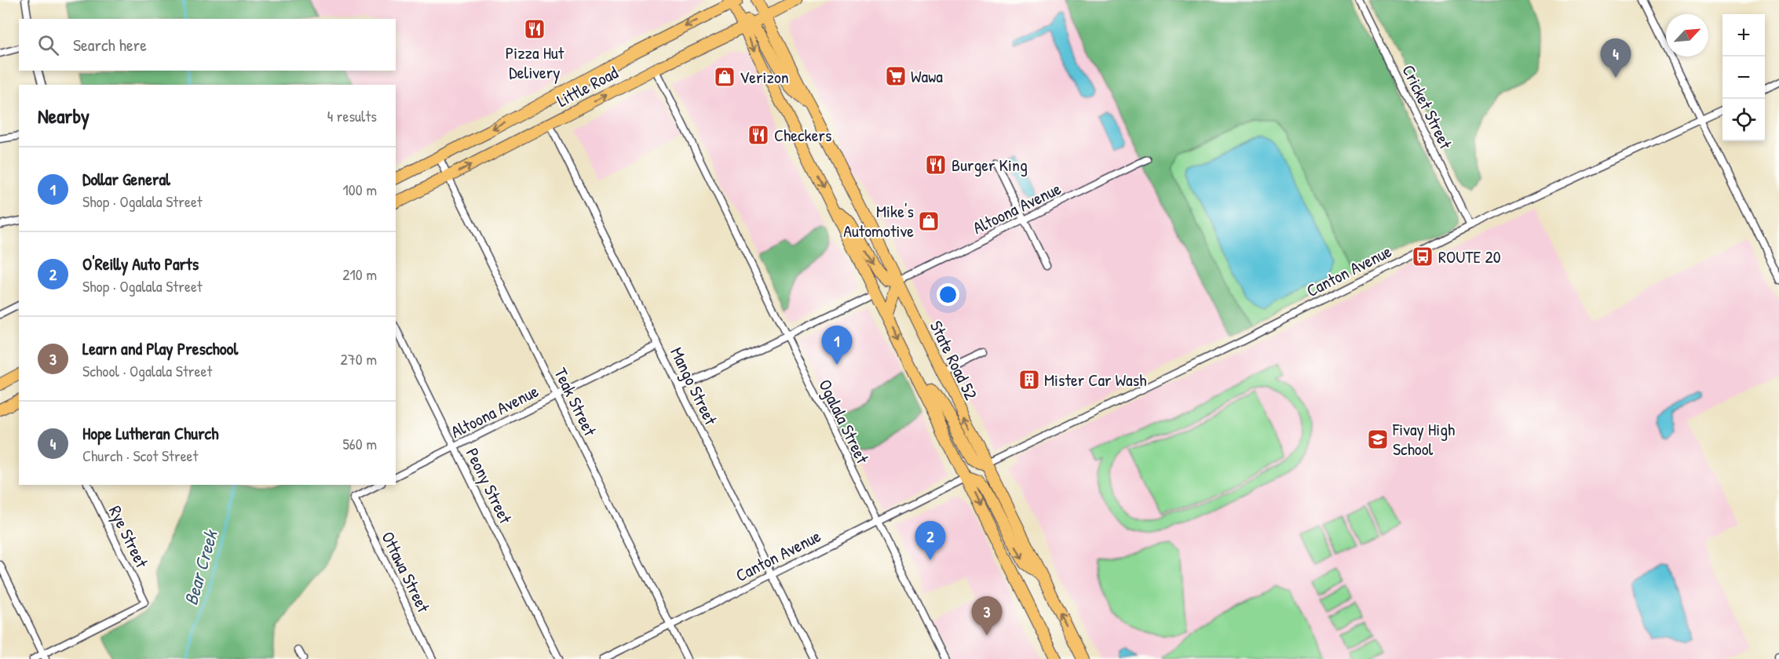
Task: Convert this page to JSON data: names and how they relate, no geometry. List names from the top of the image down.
{
  "streets": {
    "main road": ["Little Road", "State Road 52"],
    "street": [
      "Cricket Street",
      "Altoona Avenue",
      "Canton Avenue",
      "Mango Street",
      "Teak Street",
      "Ogalala Street",
      "Peony Street",
      "Rye Street",
      "Ottawa Street"
    ]
  },
  "crossings": [
    ["Little Road", "State Road 52"],
    ["Little Road", "Mango Street"],
    ["Little Road", "Teak Street"],
    ["Little Road", "Ogalala Street"],
    ["Cricket Street", "Canton Avenue"],
    ["Altoona Avenue", "State Road 52"],
    ["Altoona Avenue", "Mango Street"],
    ["Altoona Avenue", "Teak Street"],
    ["Altoona Avenue", "Peony Street"],
    ["Canton Avenue", "State Road 52"],
    ["Canton Avenue", "Mango Street"],
    ["Canton Avenue", "Teak Street"],
    ["Canton Avenue", "Ogalala Street"]
  ],
  "water": ["Bear Creek"],
  "places": {
    "restaurant": ["Pizza Hut Delivery", "Checkers", "Burger King"],
    "supermarket": ["Wawa"],
    "shop": ["Verizon", "Mike's Automotive"],
    "bus stop": ["ROUTE 20"],
    "building": ["Mister Car Wash"],
    "school or university": ["Fivay High School"]
  },
  "north": "top right",
  "page": {
    "map_buttons": ["+", "−"],
    "search": "Search here",
    "pins": [
      "4",
      "1",
      "2",
      "3"
    ],
    "heading": ["Nearby", "4 results"],
    "list": [
      {
        "mark": "1",
        "name": "Dollar General",
        "note": "Shop · Ogalala Street",
        "value": "100 m"
      },
      {
        "mark": "2",
        "name": "O'Reilly Auto Parts",
        "note": "Shop · Ogalala Street",
        "value": "210 m"
      },
      {
        "mark": "3",
        "name": "Learn and Play Preschool",
        "note": "School · Ogalala Street",
        "value": "270 m"
      },
      {
        "mark": "4",
        "name": "Hope Lutheran Church",
        "note": "Church · Scot Street",
        "value": "560 m"
      }
    ]
  }
}
